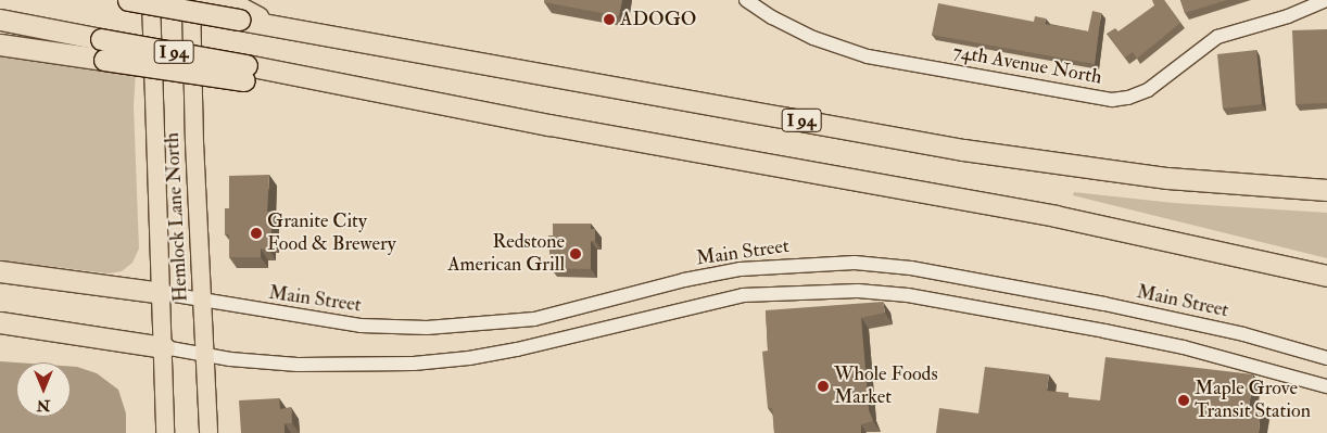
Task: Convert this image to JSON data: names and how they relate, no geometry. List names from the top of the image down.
{
  "streets": {
    "highway": ["I 94"],
    "main road": ["Hemlock Lane North"],
    "street": ["74th Avenue North", "Main Street"]
  },
  "crossings": [
    ["Hemlock Lane North", "Main Street"]
  ],
  "places": [
    "ADOGO",
    "Granite City Food & Brewery",
    "Redstone American Grill",
    "Whole Foods Market",
    "Maple Grove Transit Station"
  ],
  "north": "bottom"
}
